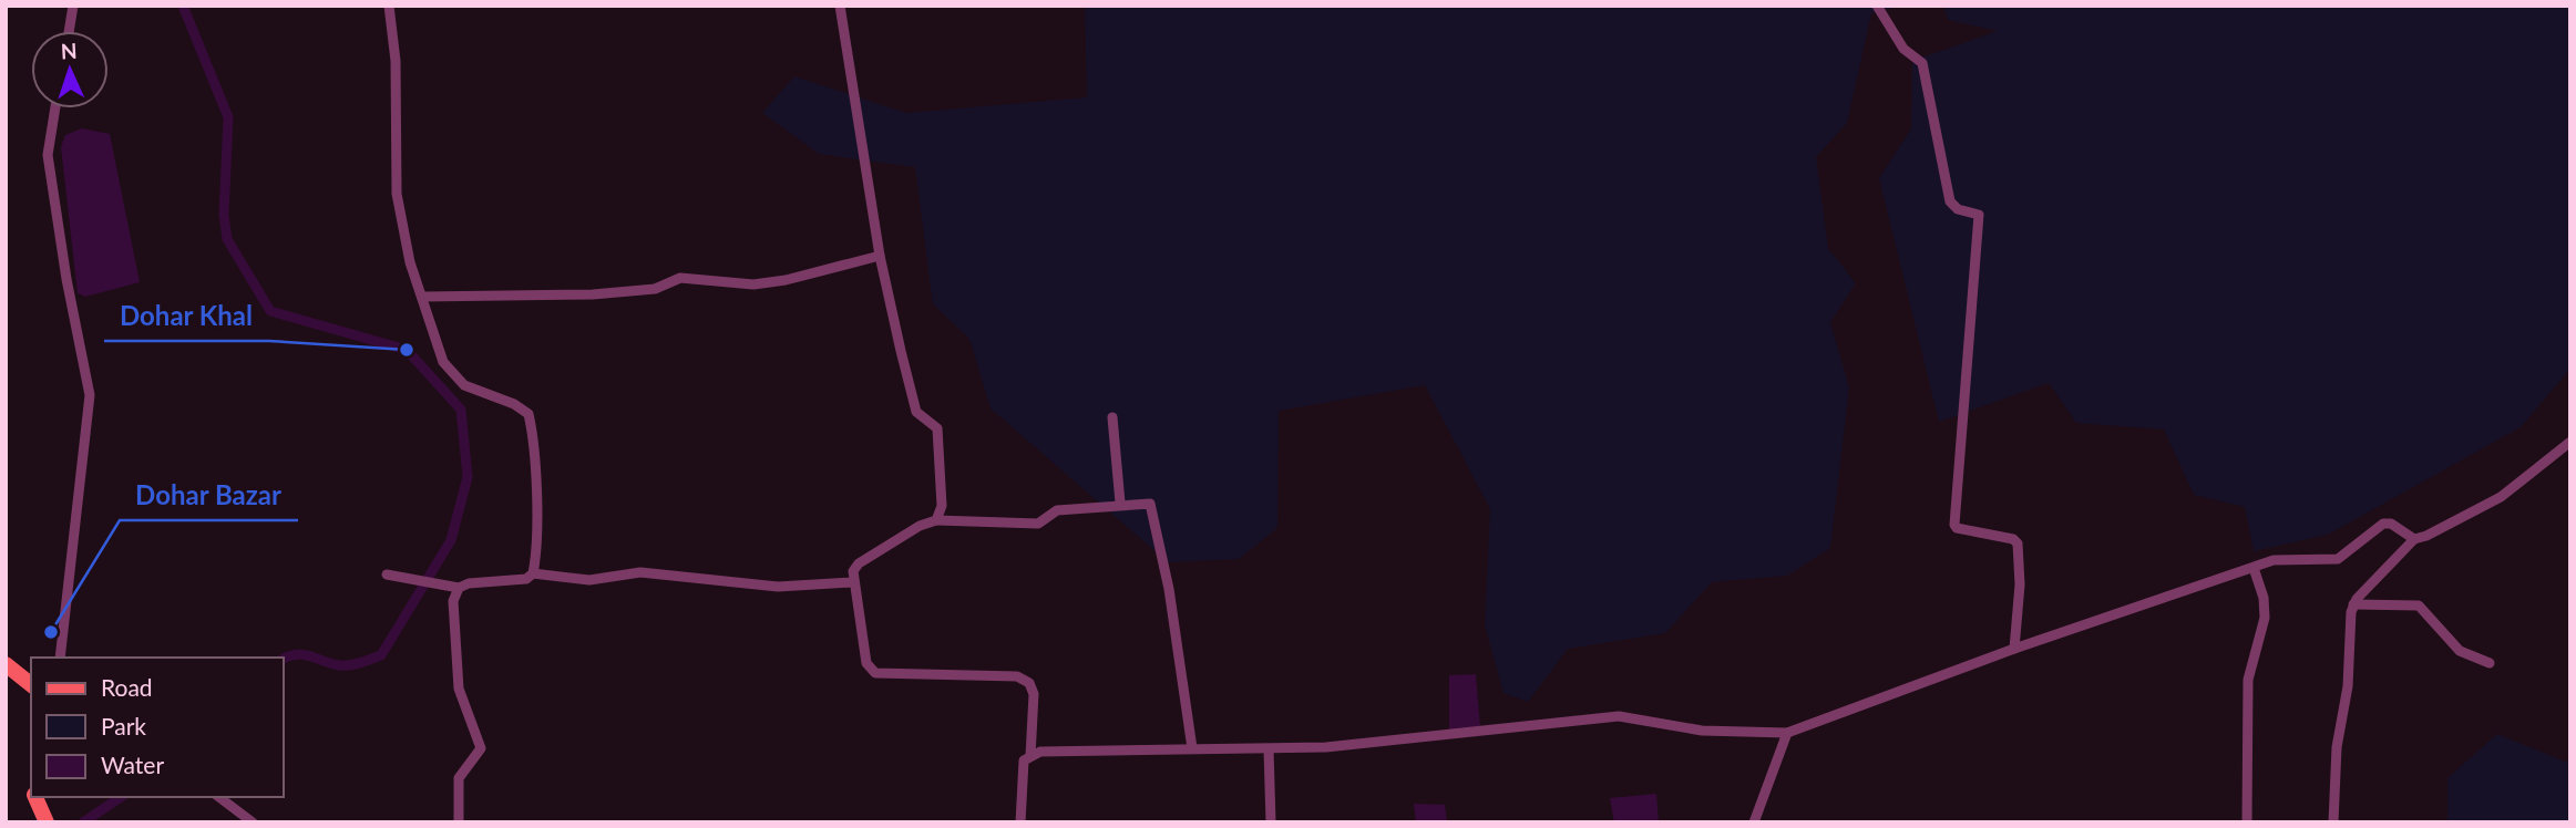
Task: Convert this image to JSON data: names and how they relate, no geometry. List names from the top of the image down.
{
  "places": ["Dohar Khal", "Dohar Bazar"],
  "legend": ["Road", "Park", "Water"],
  "north": "top"
}
